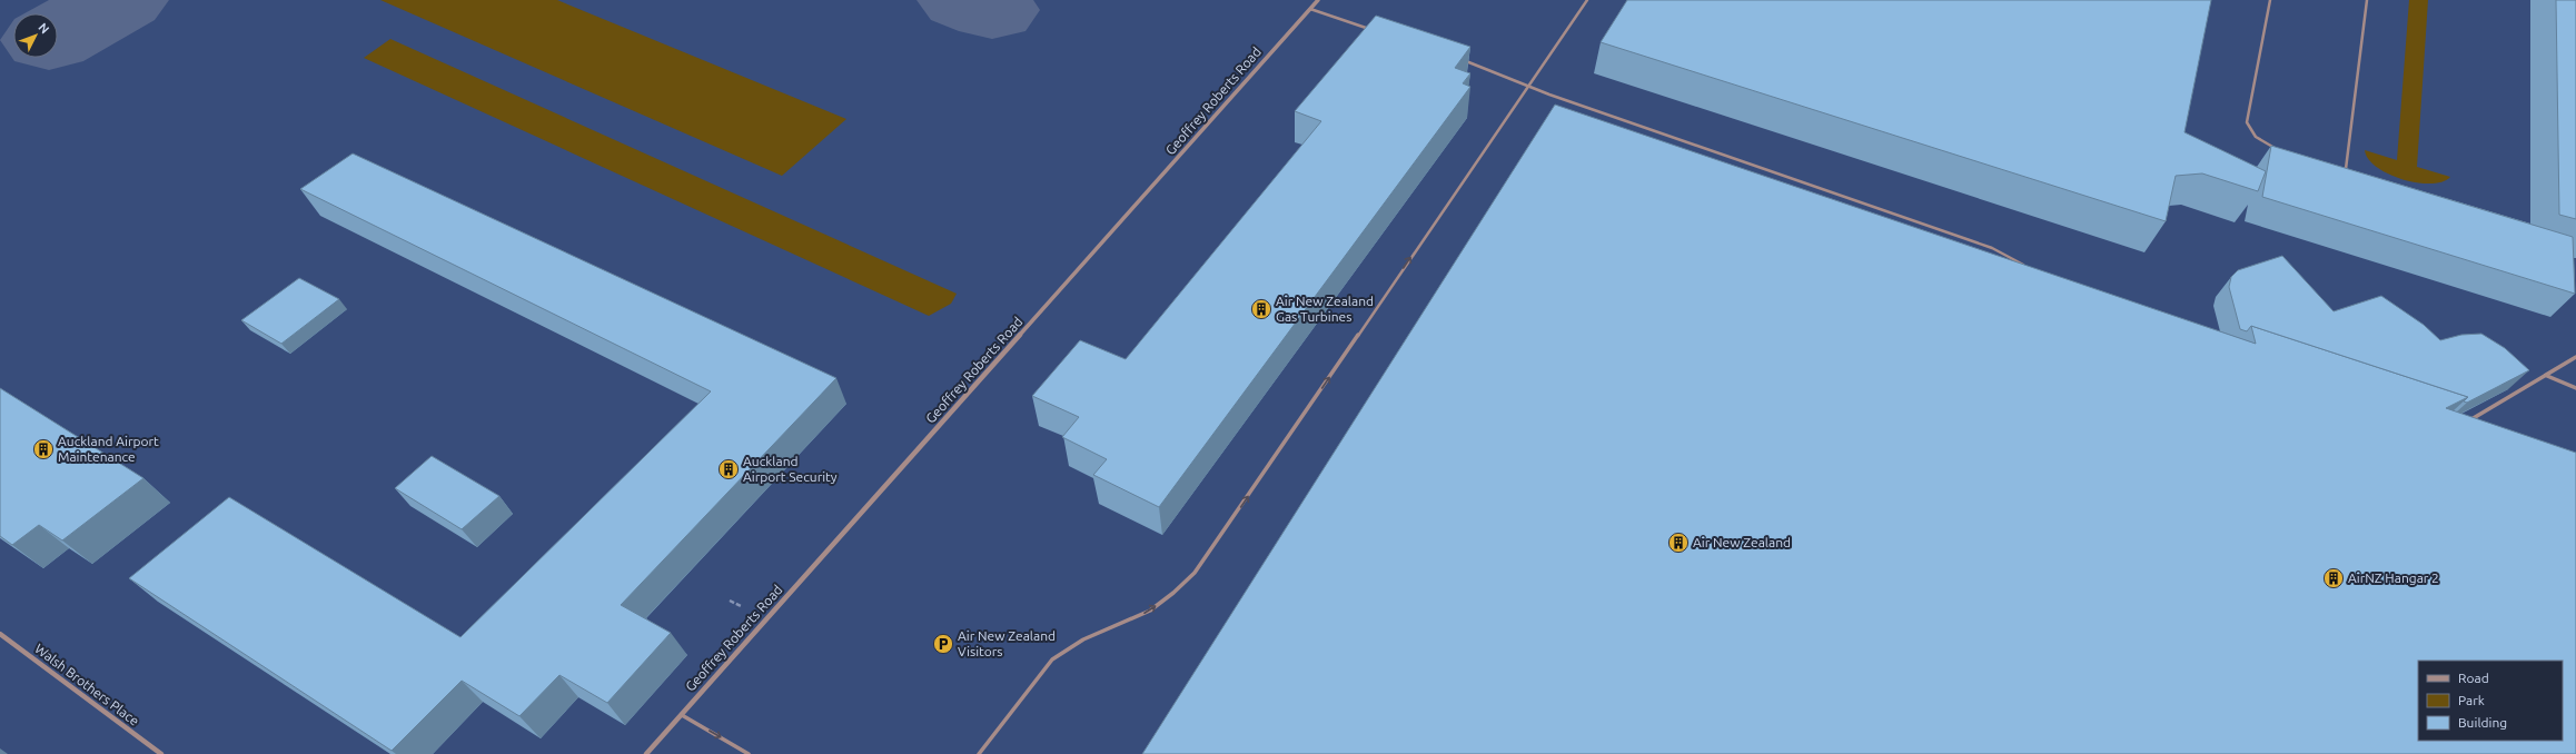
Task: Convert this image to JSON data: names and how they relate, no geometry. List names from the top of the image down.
{
  "streets": {
    "street": ["Geoffrey Roberts Road", "Walsh Brothers Place"]
  },
  "places": {
    "building": [
      "Air New Zealand Gas Turbines",
      "Auckland Airport Maintenance",
      "Auckland Airport Security",
      "Air New Zealand",
      "AirNZ Hangar 2"
    ],
    "parking": ["Air New Zealand Visitors"]
  },
  "legend": ["Road", "Park", "Building"],
  "north": "top right"
}
